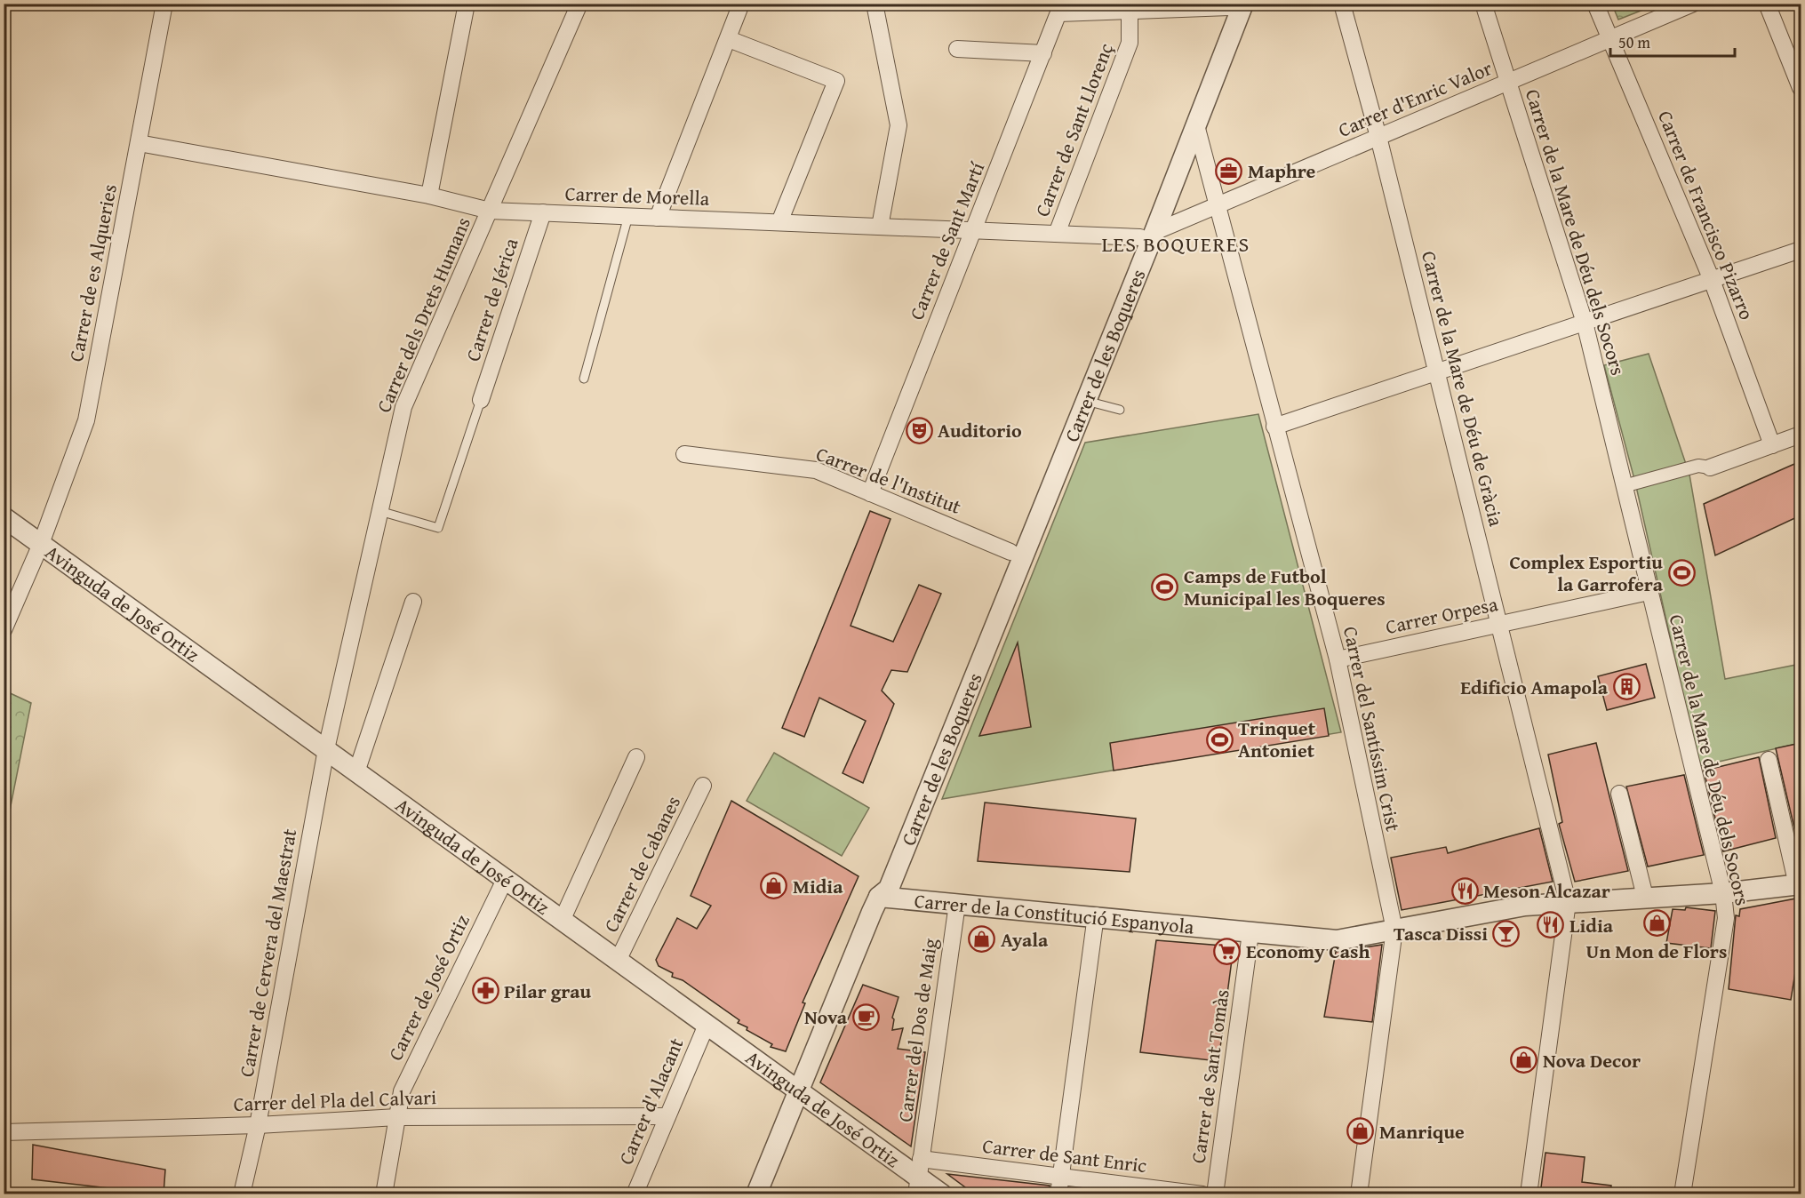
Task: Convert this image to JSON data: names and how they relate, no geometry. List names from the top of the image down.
{
  "streets": {
    "street": [
      "Carrer d'Enric Valor",
      "Carrer de Sant Llorenç",
      "Carrer de Morella",
      "Carrer de Francisco Pizarro",
      "Carrer de la Mare de Déu dels Socors",
      "Carrer de Sant Martí",
      "Carrer de es Alqueries",
      "Carrer de Jérica",
      "Carrer dels Drets Humans",
      "Carrer de les Boqueres",
      "Carrer de la Mare de Déu de Gràcia",
      "Carrer de l'Institut",
      "Avinguda de José Ortiz",
      "Carrer Orpesa",
      "Carrer del Santíssim Crist",
      "Carrer de Cabanes",
      "Carrer de la Constitució Espanyola",
      "Carrer de Cervera del Maestrat",
      "Carrer de José Ortiz",
      "Carrer del Dos de Maig",
      "Carrer de Sant Tomàs",
      "Carrer del Pla del Calvari",
      "Carrer d'Alacant",
      "Carrer de Sant Enric"
    ]
  },
  "crossings": [
    ["Carrer d'Enric Valor", "Carrer de Morella"],
    ["Carrer d'Enric Valor", "Carrer de Francisco Pizarro"],
    ["Carrer d'Enric Valor", "Carrer de la Mare de Déu dels Socors"],
    ["Carrer d'Enric Valor", "Carrer de les Boqueres"],
    ["Carrer d'Enric Valor", "Carrer de la Mare de Déu de Gràcia"],
    ["Carrer d'Enric Valor", "Carrer del Santíssim Crist"],
    ["Carrer de Sant Llorenç", "Carrer de Morella"],
    ["Carrer de Morella", "Carrer de Sant Martí"],
    ["Carrer de Morella", "Carrer de es Alqueries"],
    ["Carrer de Morella", "Carrer de Jérica"],
    ["Carrer de Morella", "Carrer dels Drets Humans"],
    ["Carrer de Morella", "Carrer de les Boqueres"],
    ["Carrer de la Mare de Déu dels Socors", "Carrer Orpesa"],
    ["Carrer de la Mare de Déu dels Socors", "Carrer de la Constitució Espanyola"],
    ["Carrer de Sant Martí", "Carrer de l'Institut"],
    ["Carrer de es Alqueries", "Avinguda de José Ortiz"],
    ["Carrer dels Drets Humans", "Avinguda de José Ortiz"],
    ["Carrer dels Drets Humans", "Carrer de Cervera del Maestrat"],
    ["Carrer de les Boqueres", "Carrer de l'Institut"],
    ["Carrer de les Boqueres", "Avinguda de José Ortiz"],
    ["Carrer de les Boqueres", "Carrer del Santíssim Crist"],
    ["Carrer de les Boqueres", "Carrer de la Constitució Espanyola"],
    ["Carrer de la Mare de Déu de Gràcia", "Carrer Orpesa"],
    ["Carrer de la Mare de Déu de Gràcia", "Carrer de la Constitució Espanyola"],
    ["Avinguda de José Ortiz", "Carrer de Cabanes"],
    ["Avinguda de José Ortiz", "Carrer de Cervera del Maestrat"],
    ["Avinguda de José Ortiz", "Carrer de José Ortiz"],
    ["Avinguda de José Ortiz", "Carrer del Dos de Maig"],
    ["Avinguda de José Ortiz", "Carrer d'Alacant"],
    ["Avinguda de José Ortiz", "Carrer de Sant Enric"],
    ["Carrer Orpesa", "Carrer del Santíssim Crist"],
    ["Carrer del Santíssim Crist", "Carrer de la Constitució Espanyola"],
    ["Carrer de la Constitució Espanyola", "Carrer del Dos de Maig"],
    ["Carrer de la Constitució Espanyola", "Carrer de Sant Tomàs"],
    ["Carrer de Cervera del Maestrat", "Carrer del Pla del Calvari"],
    ["Carrer de José Ortiz", "Carrer del Pla del Calvari"],
    ["Carrer del Dos de Maig", "Carrer de Sant Enric"],
    ["Carrer del Pla del Calvari", "Carrer d'Alacant"]
  ],
  "districts": ["LES BOQUERES"],
  "places": {
    "office": ["Maphre"],
    "theatre": ["Auditorio"],
    "sports": ["Complex Esportiu la Garrofera", "Camps de Futbol Municipal les Boqueres", "Trinquet Antoniet"],
    "building": ["Edificio Amapola"],
    "shop": [
      "Midia",
      "Un Mon de Flors",
      "Ayala",
      "Nova Decor",
      "Manrique"
    ],
    "restaurant": ["Meson Alcazar", "Lidia"],
    "bar": ["Tasca Dissi"],
    "supermarket": ["Economy Cash"],
    "pharmacy": ["Pilar grau"],
    "cafe": ["Nova"]
  },
  "scale_bar": "50 m"
}
